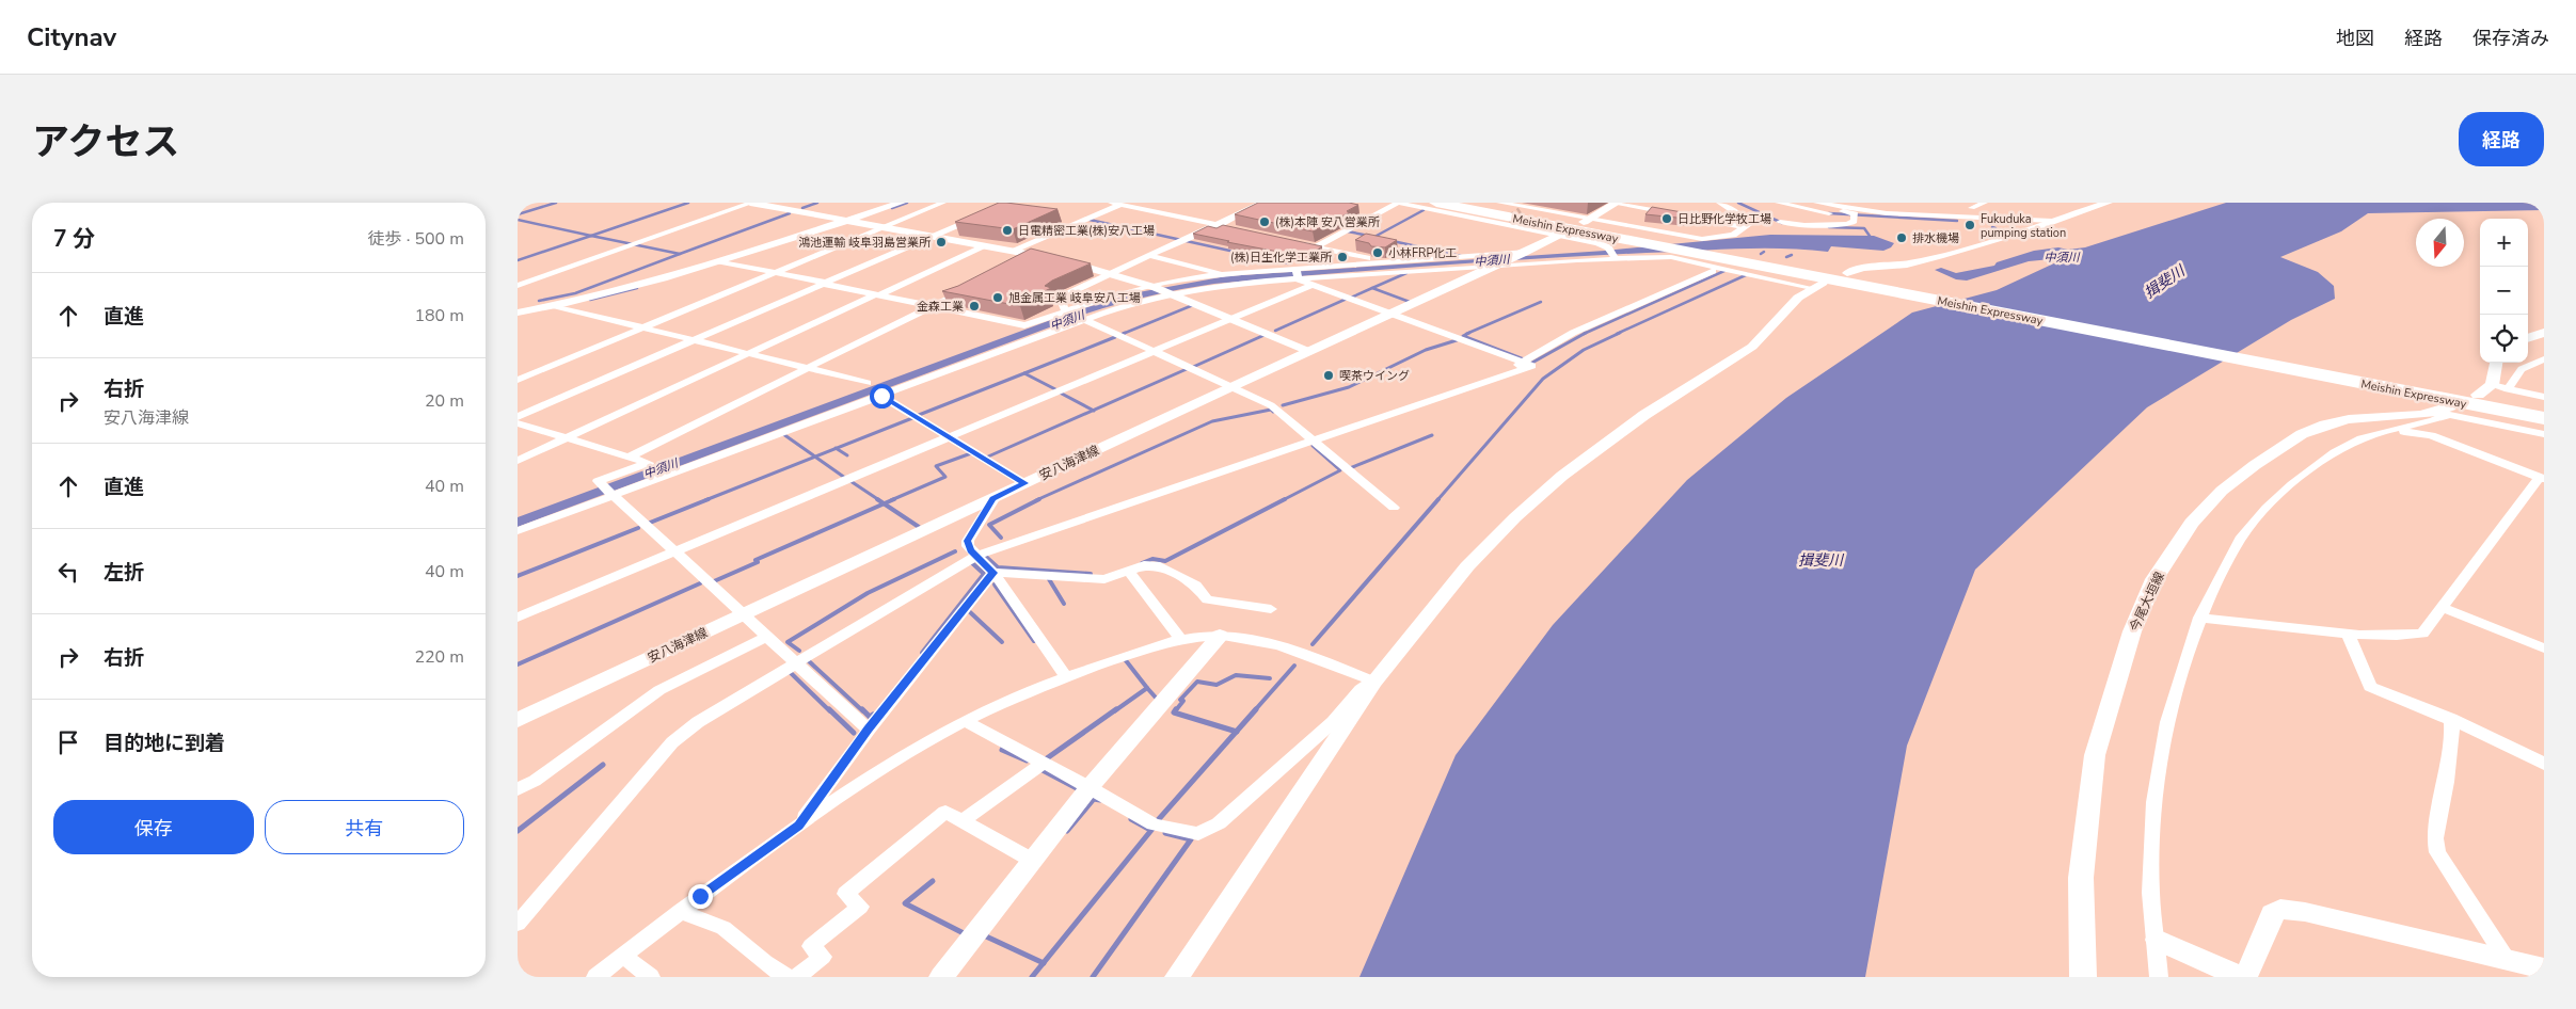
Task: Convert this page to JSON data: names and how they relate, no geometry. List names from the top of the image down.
{
  "streets": {
    "highway": ["Meishin Expressway"],
    "main road": ["安八海津線", "今尾大垣線"]
  },
  "water": ["中須川", "揖斐川"],
  "places": [
    "日比野化学牧工場",
    "(株)本陣 安八営業所",
    "Fukuduka pumping station",
    "日電精密工業(株)安八工場",
    "排水機場",
    "鴻池運輸 岐阜羽島営業所",
    "小林FRP化工",
    "(株)日生化学工業所",
    "旭金属工業 岐阜安八工場",
    "金森工業",
    "喫茶ウイング"
  ],
  "north": "bottom",
  "page": {
    "header": "Citynav",
    "nav": ["地図", "経路", "保存済み"],
    "title": "アクセス",
    "buttons": [
      "経路",
      ["保存", "共有"]
    ],
    "heading": ["7 分", "徒歩 · 500 m"],
    "map_buttons": ["+", "−"],
    "list": [
      ["直進", "180 m"],
      ["右折", "安八海津線", "20 m"],
      ["直進", "40 m"],
      ["左折", "40 m"],
      ["右折", "220 m"],
      "目的地に到着"
    ]
  }
}
